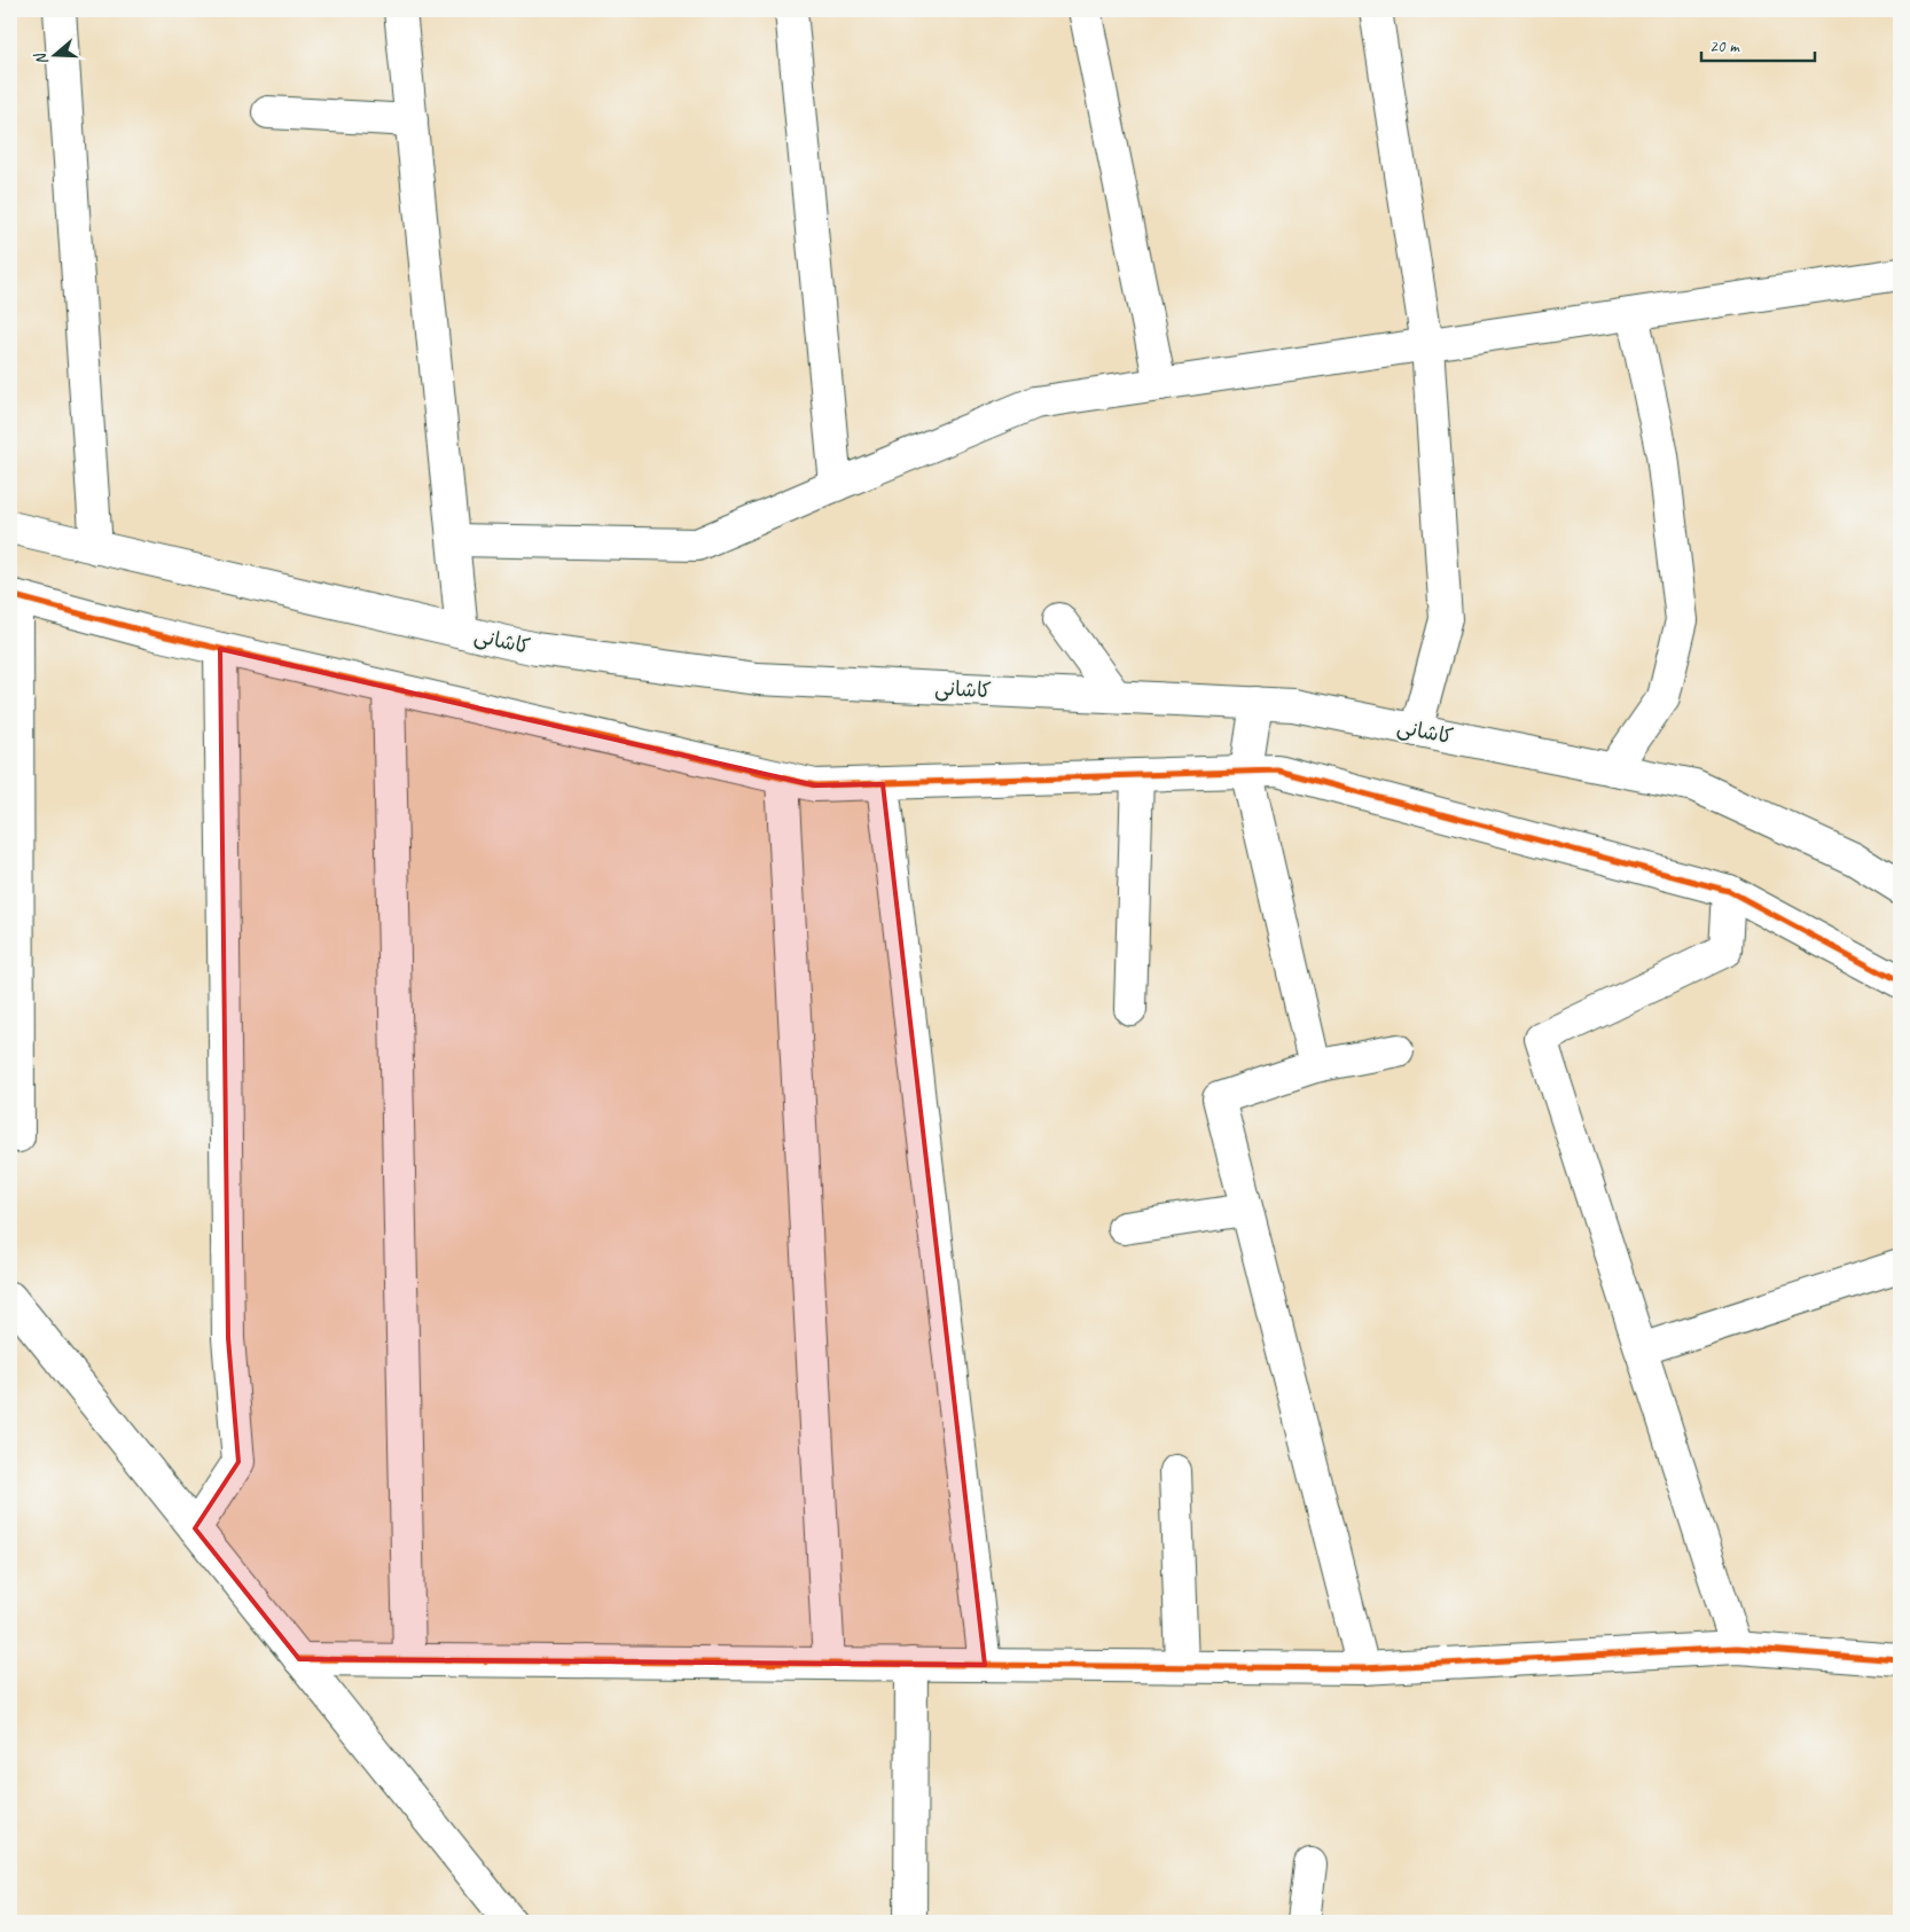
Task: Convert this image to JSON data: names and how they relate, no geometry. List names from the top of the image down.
{
  "streets": {
    "street": ["کاشانی"]
  },
  "scale_bar": "20 m",
  "north": "left"
}
